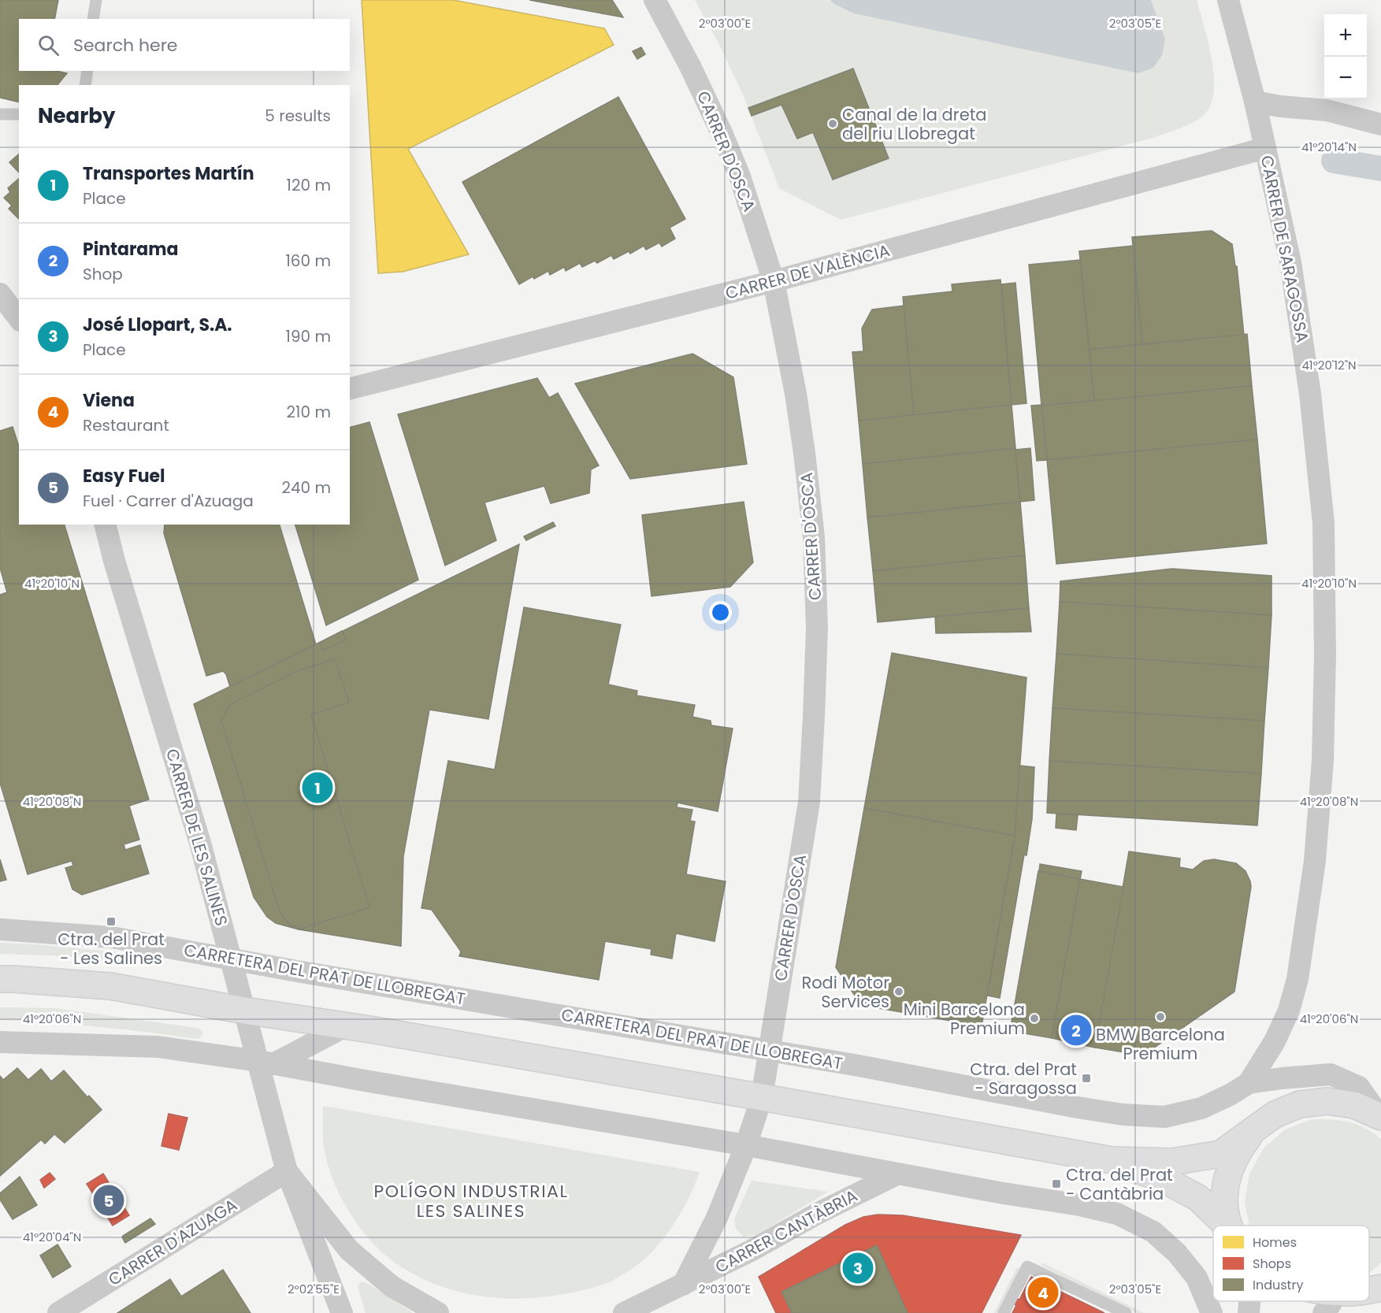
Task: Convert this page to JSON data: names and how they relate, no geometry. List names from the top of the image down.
{
  "streets": {
    "street": [
      "CARRER D'OSCA",
      "CARRER DE SARAGOSSA",
      "CARRER DE VALÈNCIA",
      "CARRER DE LES SALINES",
      "CARRETERA DEL PRAT DE LLOBREGAT",
      "CARRER CANTÀBRIA",
      "CARRER D'AZUAGA"
    ]
  },
  "crossings": [
    ["CARRER D'OSCA", "CARRER DE VALÈNCIA"],
    ["CARRER D'OSCA", "CARRETERA DEL PRAT DE LLOBREGAT"],
    ["CARRER D'OSCA", "CARRER CANTÀBRIA"],
    ["CARRER DE SARAGOSSA", "CARRER DE VALÈNCIA"],
    ["CARRER DE SARAGOSSA", "CARRETERA DEL PRAT DE LLOBREGAT"],
    ["CARRER DE LES SALINES", "CARRETERA DEL PRAT DE LLOBREGAT"],
    ["CARRER DE LES SALINES", "CARRER D'AZUAGA"]
  ],
  "districts": ["POLÍGON INDUSTRIAL LES SALINES"],
  "places": {
    "other": [
      "Canal de la dreta del riu Llobregat",
      "Rodi Motor Services",
      "BMW Barcelona Premium",
      "Mini Barcelona Premium"
    ],
    "transit": ["Ctra. del Prat - Les Salines", "Ctra. del Prat - Saragossa", "Ctra. del Prat - Cantàbria"]
  },
  "legend": ["Homes", "Shops", "Industry"],
  "page": {
    "map_buttons": ["+", "−"],
    "search": "Search here",
    "heading": ["Nearby", "5 results"],
    "list": [
      {
        "mark": "1",
        "name": "Transportes Martín",
        "note": "Place",
        "value": "120 m"
      },
      {
        "mark": "2",
        "name": "Pintarama",
        "note": "Shop",
        "value": "160 m"
      },
      {
        "mark": "3",
        "name": "José Llopart, S.A.",
        "note": "Place",
        "value": "190 m"
      },
      {
        "mark": "4",
        "name": "Viena",
        "note": "Restaurant",
        "value": "210 m"
      },
      {
        "mark": "5",
        "name": "Easy Fuel",
        "note": "Fuel · Carrer d'Azuaga",
        "value": "240 m"
      }
    ],
    "pins": [
      "1",
      "2",
      "5",
      "3",
      "4"
    ]
  },
  "coordinates": [
    "2°03'00\"E",
    "2°03'05\"E",
    "41°20'14\"N",
    "41°20'12\"N",
    "41°20'10\"N",
    "41°20'08\"N",
    "41°20'06\"N",
    "41°20'04\"N",
    "2°02'55\"E"
  ]
}
